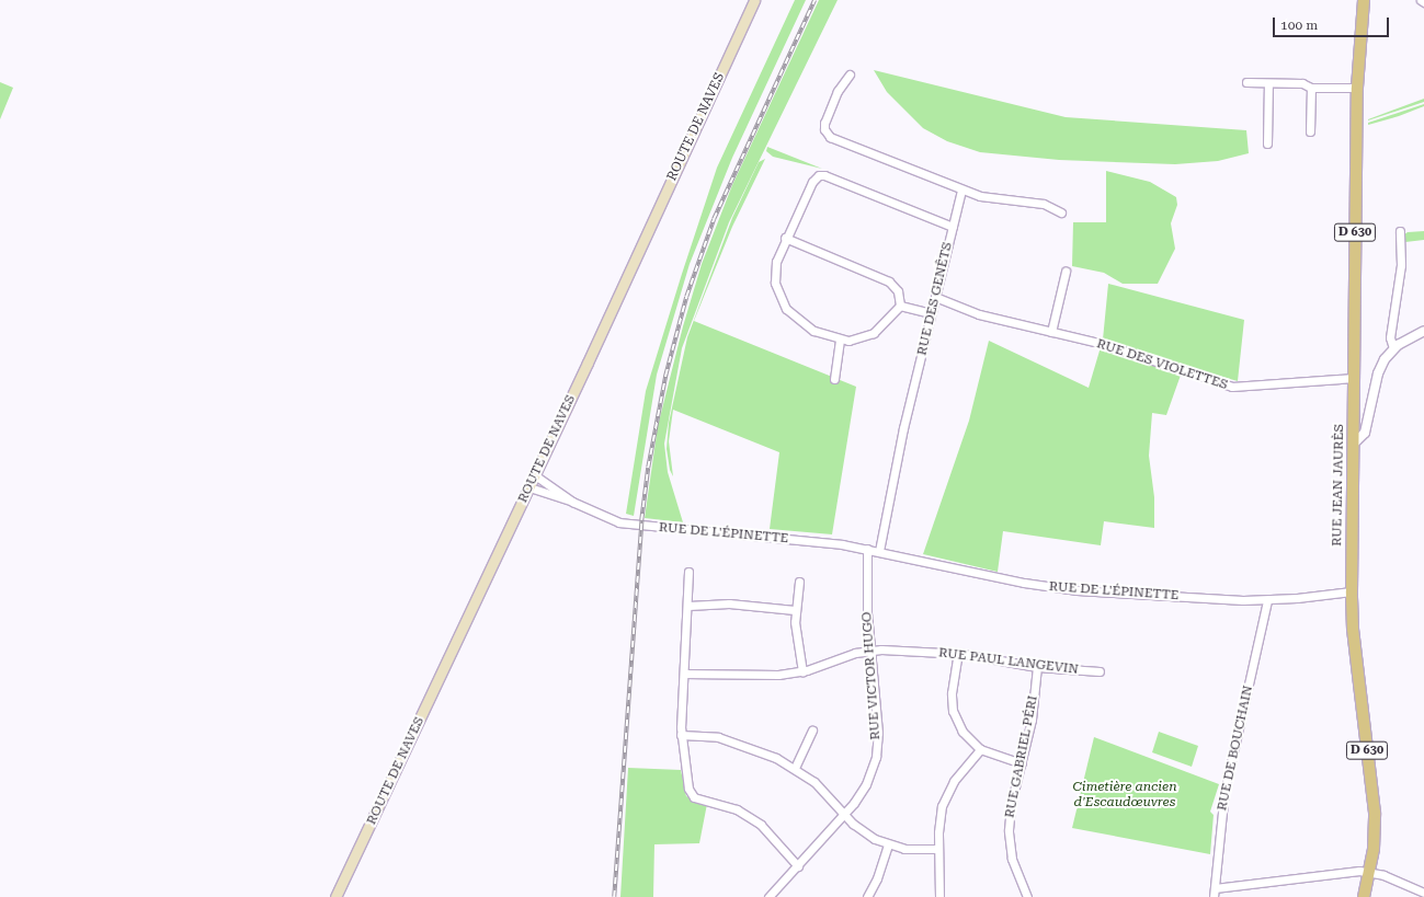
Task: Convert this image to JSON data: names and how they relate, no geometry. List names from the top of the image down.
{
  "streets": {
    "main road": ["ROUTE DE NAVES", "D 630", "RUE JEAN JAURÈS"],
    "street": [
      "RUE DES GENÊTS",
      "RUE DES VIOLETTES",
      "RUE DE L'ÉPINETTE",
      "RUE PAUL LANGEVIN",
      "RUE VICTOR HUGO",
      "RUE DE BOUCHAIN",
      "RUE GABRIEL PÉRI"
    ]
  },
  "crossings": [
    ["ROUTE DE NAVES", "RUE DE L'ÉPINETTE"],
    ["RUE DES GENÊTS", "RUE DES VIOLETTES"],
    ["RUE DES GENÊTS", "RUE DE L'ÉPINETTE"],
    ["RUE DES VIOLETTES", "RUE JEAN JAURÈS"],
    ["RUE JEAN JAURÈS", "RUE DE L'ÉPINETTE"],
    ["RUE DE L'ÉPINETTE", "RUE VICTOR HUGO"],
    ["RUE DE L'ÉPINETTE", "RUE DE BOUCHAIN"],
    ["RUE PAUL LANGEVIN", "RUE VICTOR HUGO"],
    ["RUE PAUL LANGEVIN", "RUE GABRIEL PÉRI"]
  ],
  "parks": ["Cimetière ancien d'Escaudœuvres"],
  "scale_bar": "100 m"
}
